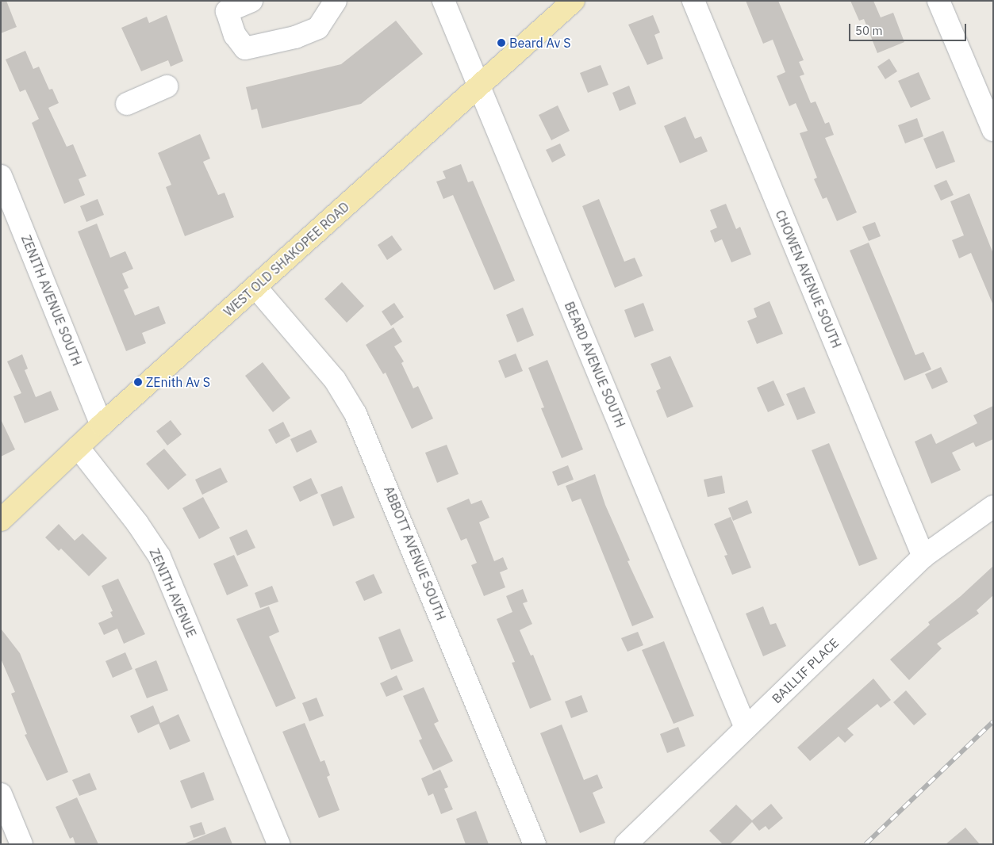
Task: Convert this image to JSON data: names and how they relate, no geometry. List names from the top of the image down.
{
  "streets": {
    "main road": ["WEST OLD SHAKOPEE ROAD"],
    "street": [
      "CHOWEN AVENUE SOUTH",
      "ZENITH AVENUE SOUTH",
      "BEARD AVENUE SOUTH",
      "ABBOTT AVENUE SOUTH",
      "ZENITH AVENUE",
      "BAILLIF PLACE"
    ]
  },
  "crossings": [
    ["WEST OLD SHAKOPEE ROAD", "ZENITH AVENUE SOUTH"],
    ["WEST OLD SHAKOPEE ROAD", "BEARD AVENUE SOUTH"],
    ["WEST OLD SHAKOPEE ROAD", "ABBOTT AVENUE SOUTH"],
    ["WEST OLD SHAKOPEE ROAD", "ZENITH AVENUE"],
    ["CHOWEN AVENUE SOUTH", "BAILLIF PLACE"],
    ["BEARD AVENUE SOUTH", "BAILLIF PLACE"]
  ],
  "places": ["Beard Av S", "ZEnith Av S"],
  "scale_bar": "50 m"
}
